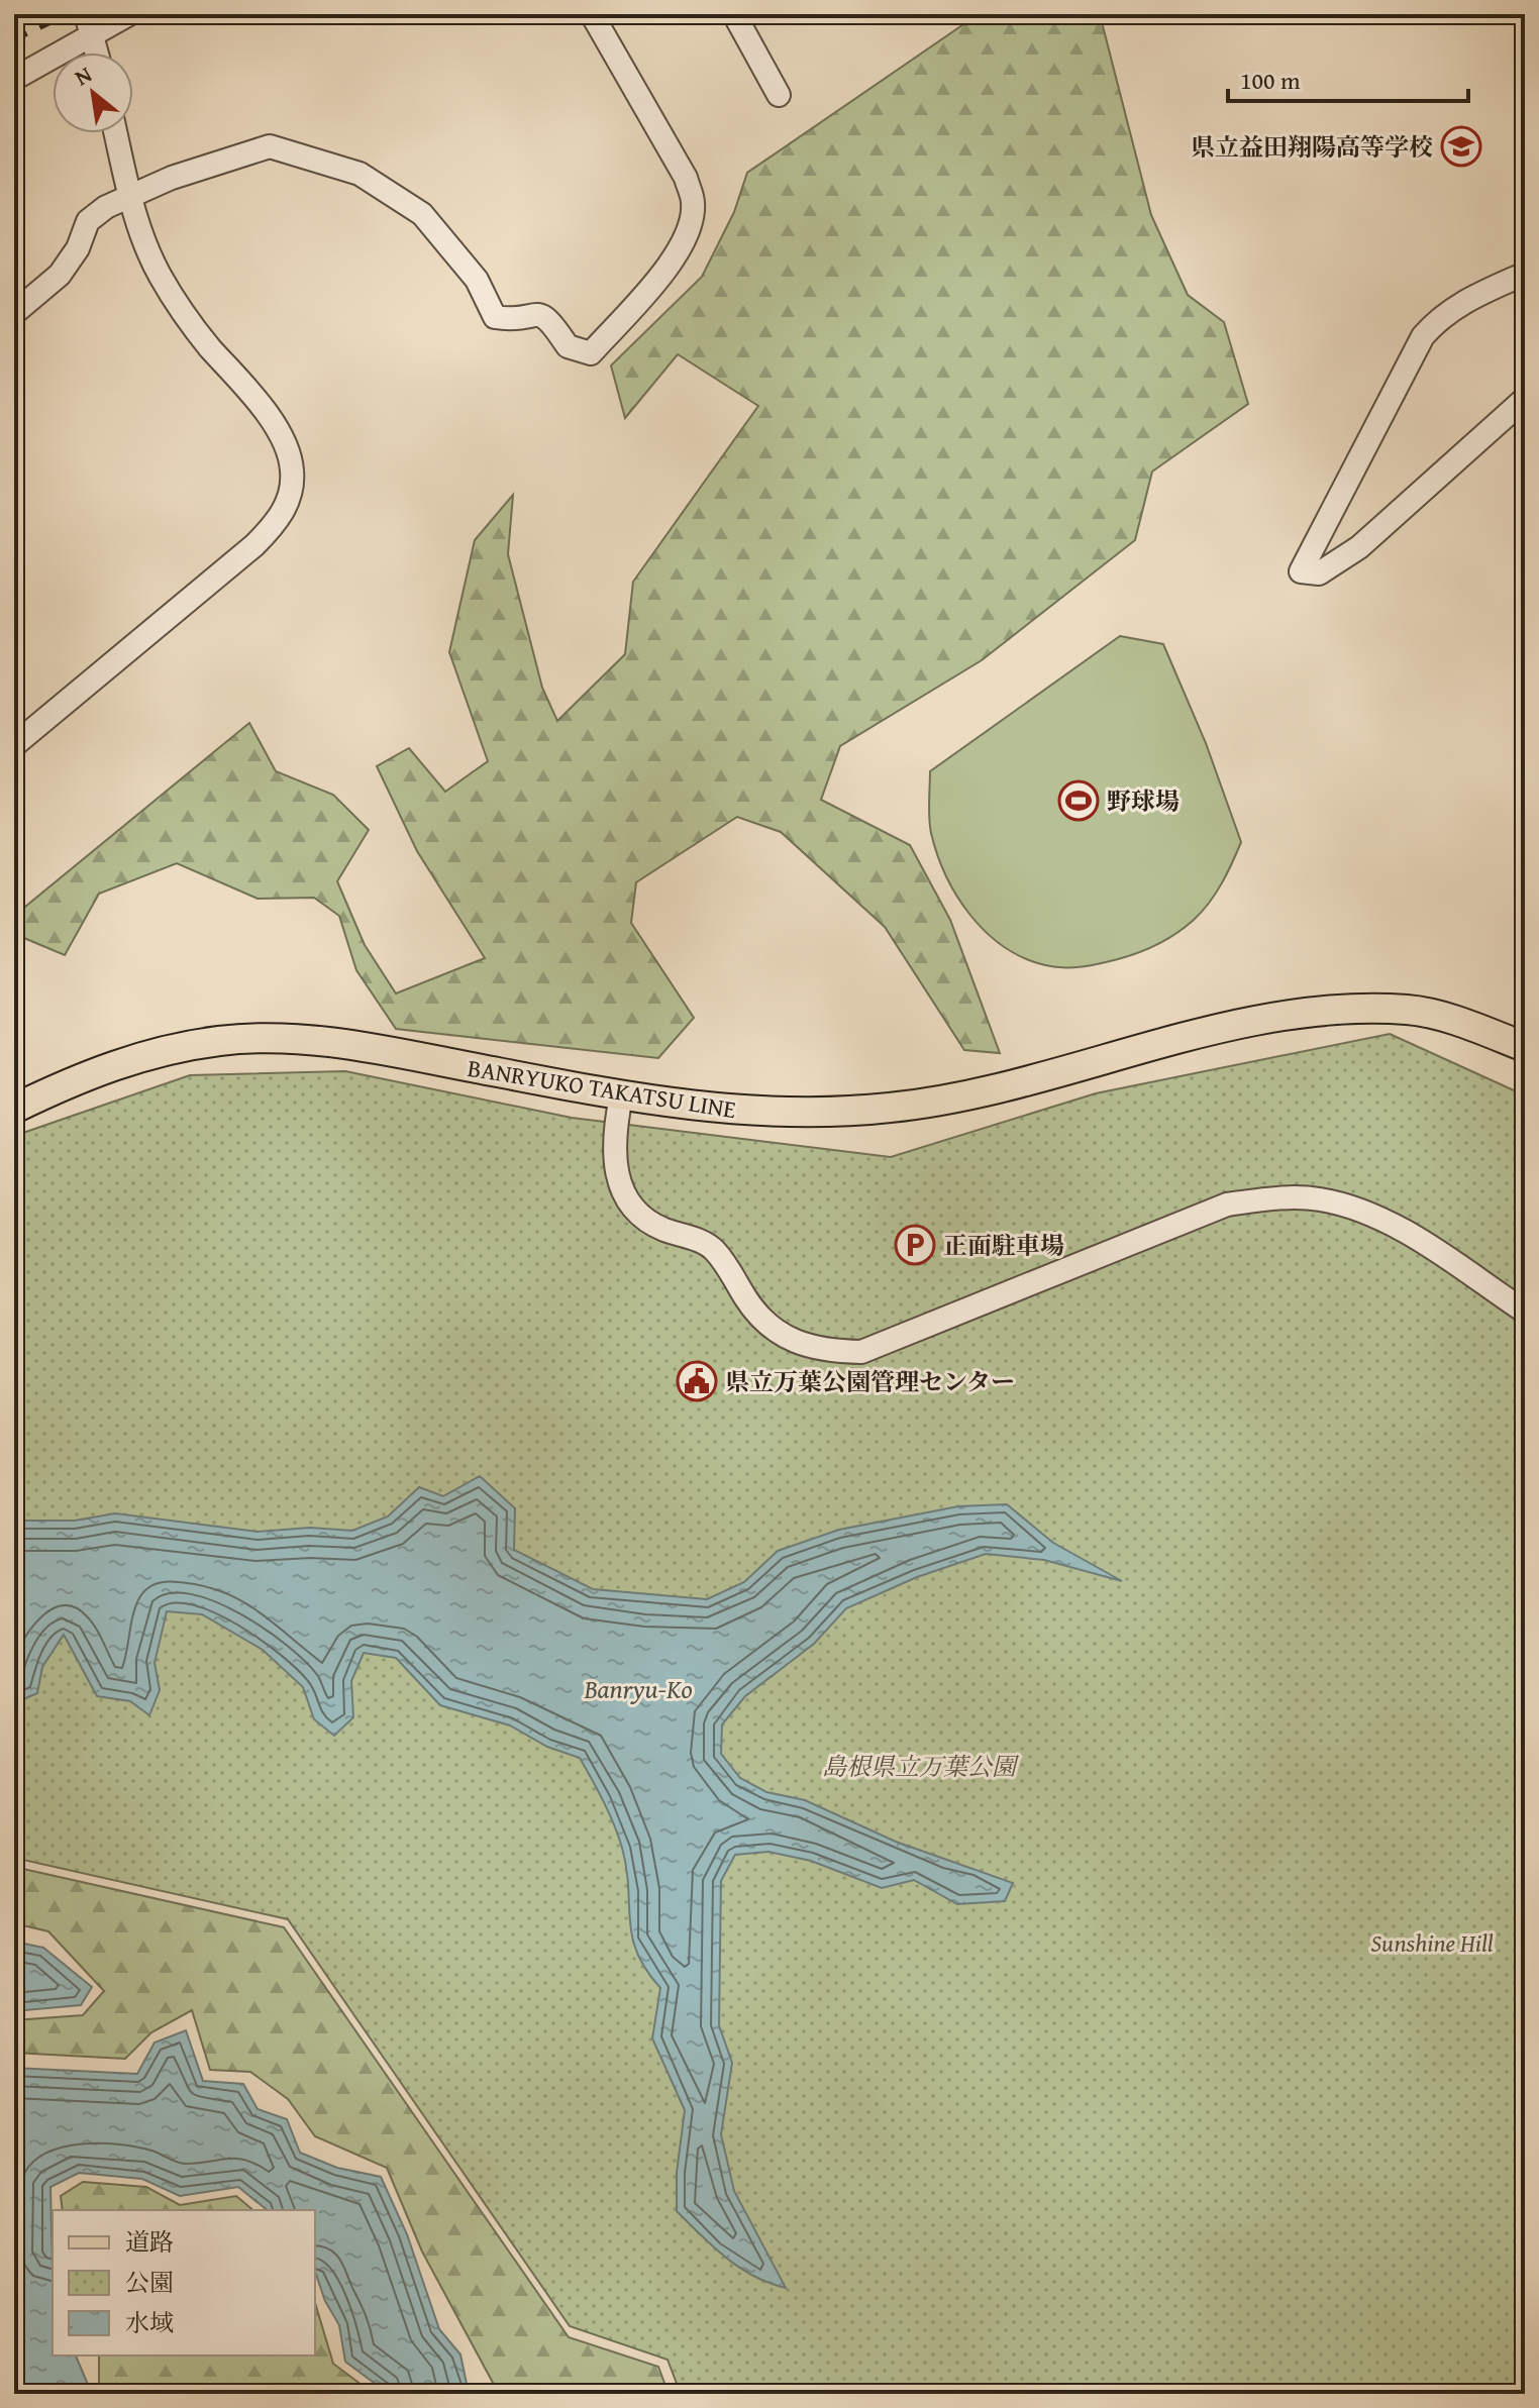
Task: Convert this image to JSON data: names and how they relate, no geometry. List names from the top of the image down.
{
  "streets": {
    "main road": ["BANRYUKO TAKATSU LINE"]
  },
  "water": ["Banryu-Ko"],
  "parks": ["島根県立万葉公園", "Sunshine Hill"],
  "places": {
    "school or university": ["県立益田翔陽高等学校"],
    "sports": ["野球場"],
    "parking": ["正面駐車場"],
    "public building": ["県立万葉公園管理センター"]
  },
  "legend": ["道路", "公園", "水域"],
  "scale_bar": "100 m",
  "north": "top left"
}
